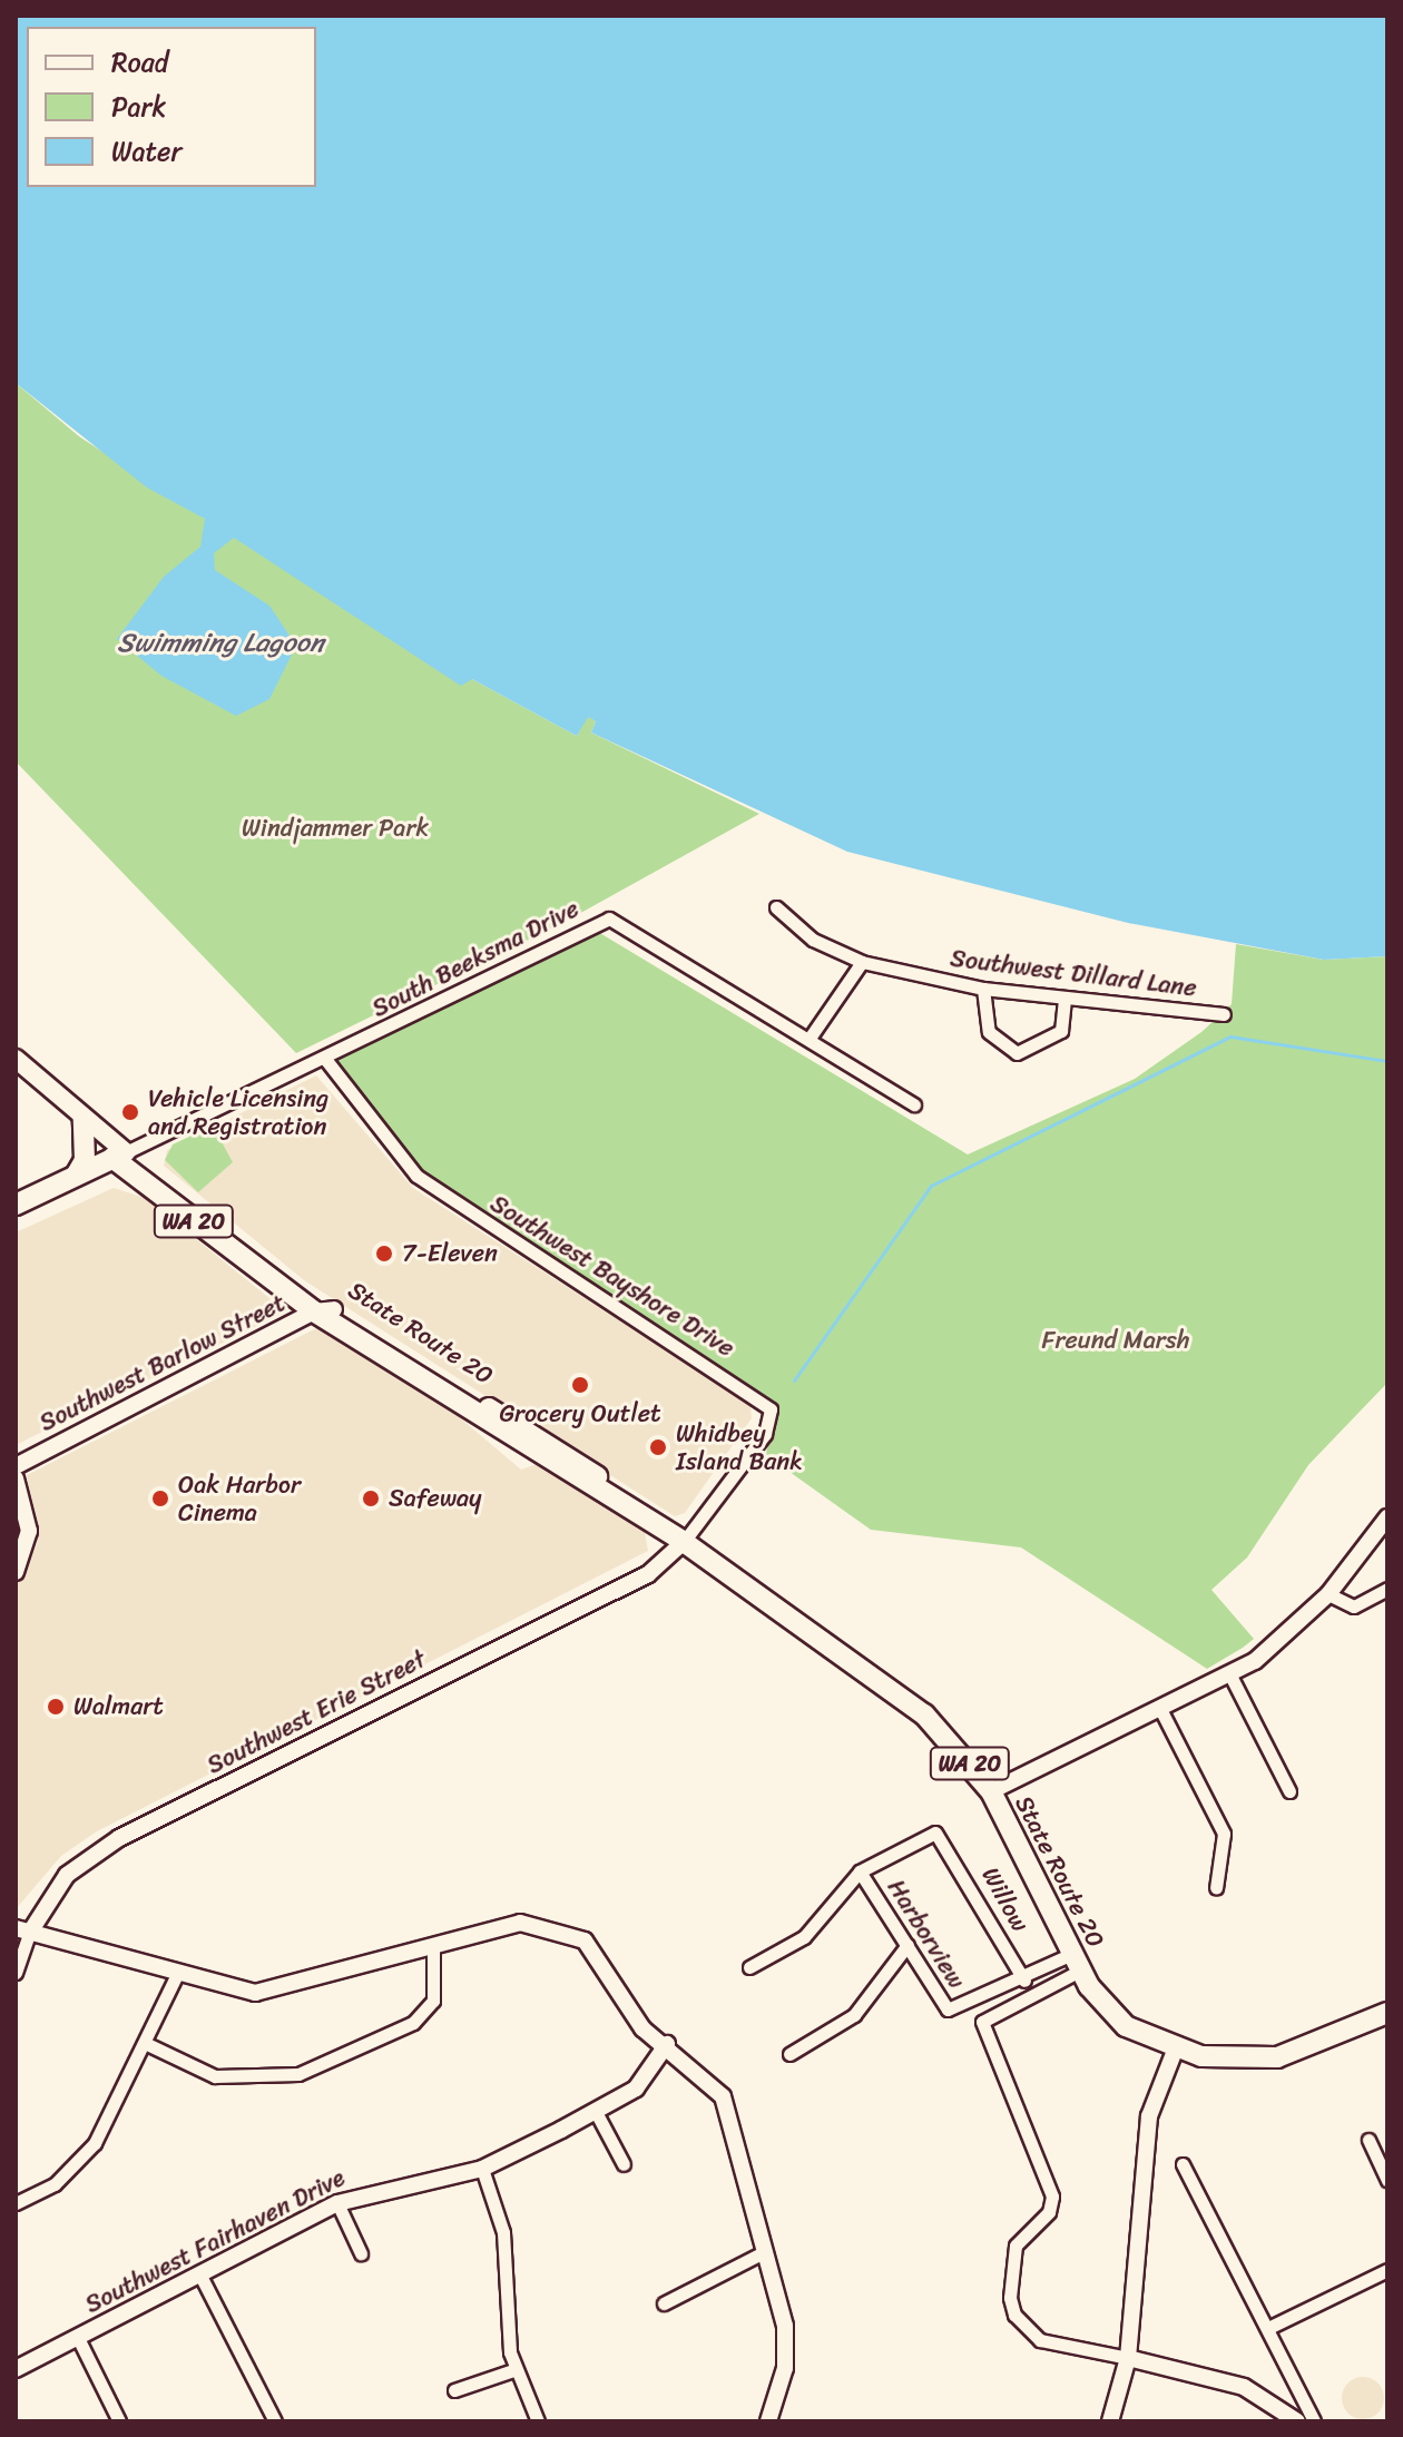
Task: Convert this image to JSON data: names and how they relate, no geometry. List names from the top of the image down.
{
  "streets": {
    "main road": ["WA 20", "State Route 20"],
    "street": [
      "South Beeksma Drive",
      "Southwest Dillard Lane",
      "Southwest Bayshore Drive",
      "Southwest Barlow Street",
      "Southwest Erie Street",
      "Willow",
      "Harborview",
      "Southwest Fairhaven Drive"
    ]
  },
  "crossings": [
    ["South Beeksma Drive", "WA 20"],
    ["South Beeksma Drive", "Southwest Bayshore Drive"],
    ["WA 20", "State Route 20"],
    ["WA 20", "Southwest Barlow Street"],
    ["Southwest Bayshore Drive", "State Route 20"],
    ["Southwest Bayshore Drive", "Southwest Erie Street"],
    ["State Route 20", "Southwest Barlow Street"],
    ["State Route 20", "Southwest Erie Street"],
    ["Willow", "Harborview"]
  ],
  "water": ["Swimming Lagoon"],
  "parks": ["Windjammer Park", "Freund Marsh"],
  "places": [
    "Vehicle Licensing and Registration",
    "7-Eleven",
    "Grocery Outlet",
    "Whidbey Island Bank",
    "Oak Harbor Cinema",
    "Safeway",
    "Walmart"
  ],
  "legend": ["Road", "Park", "Water"]
}
